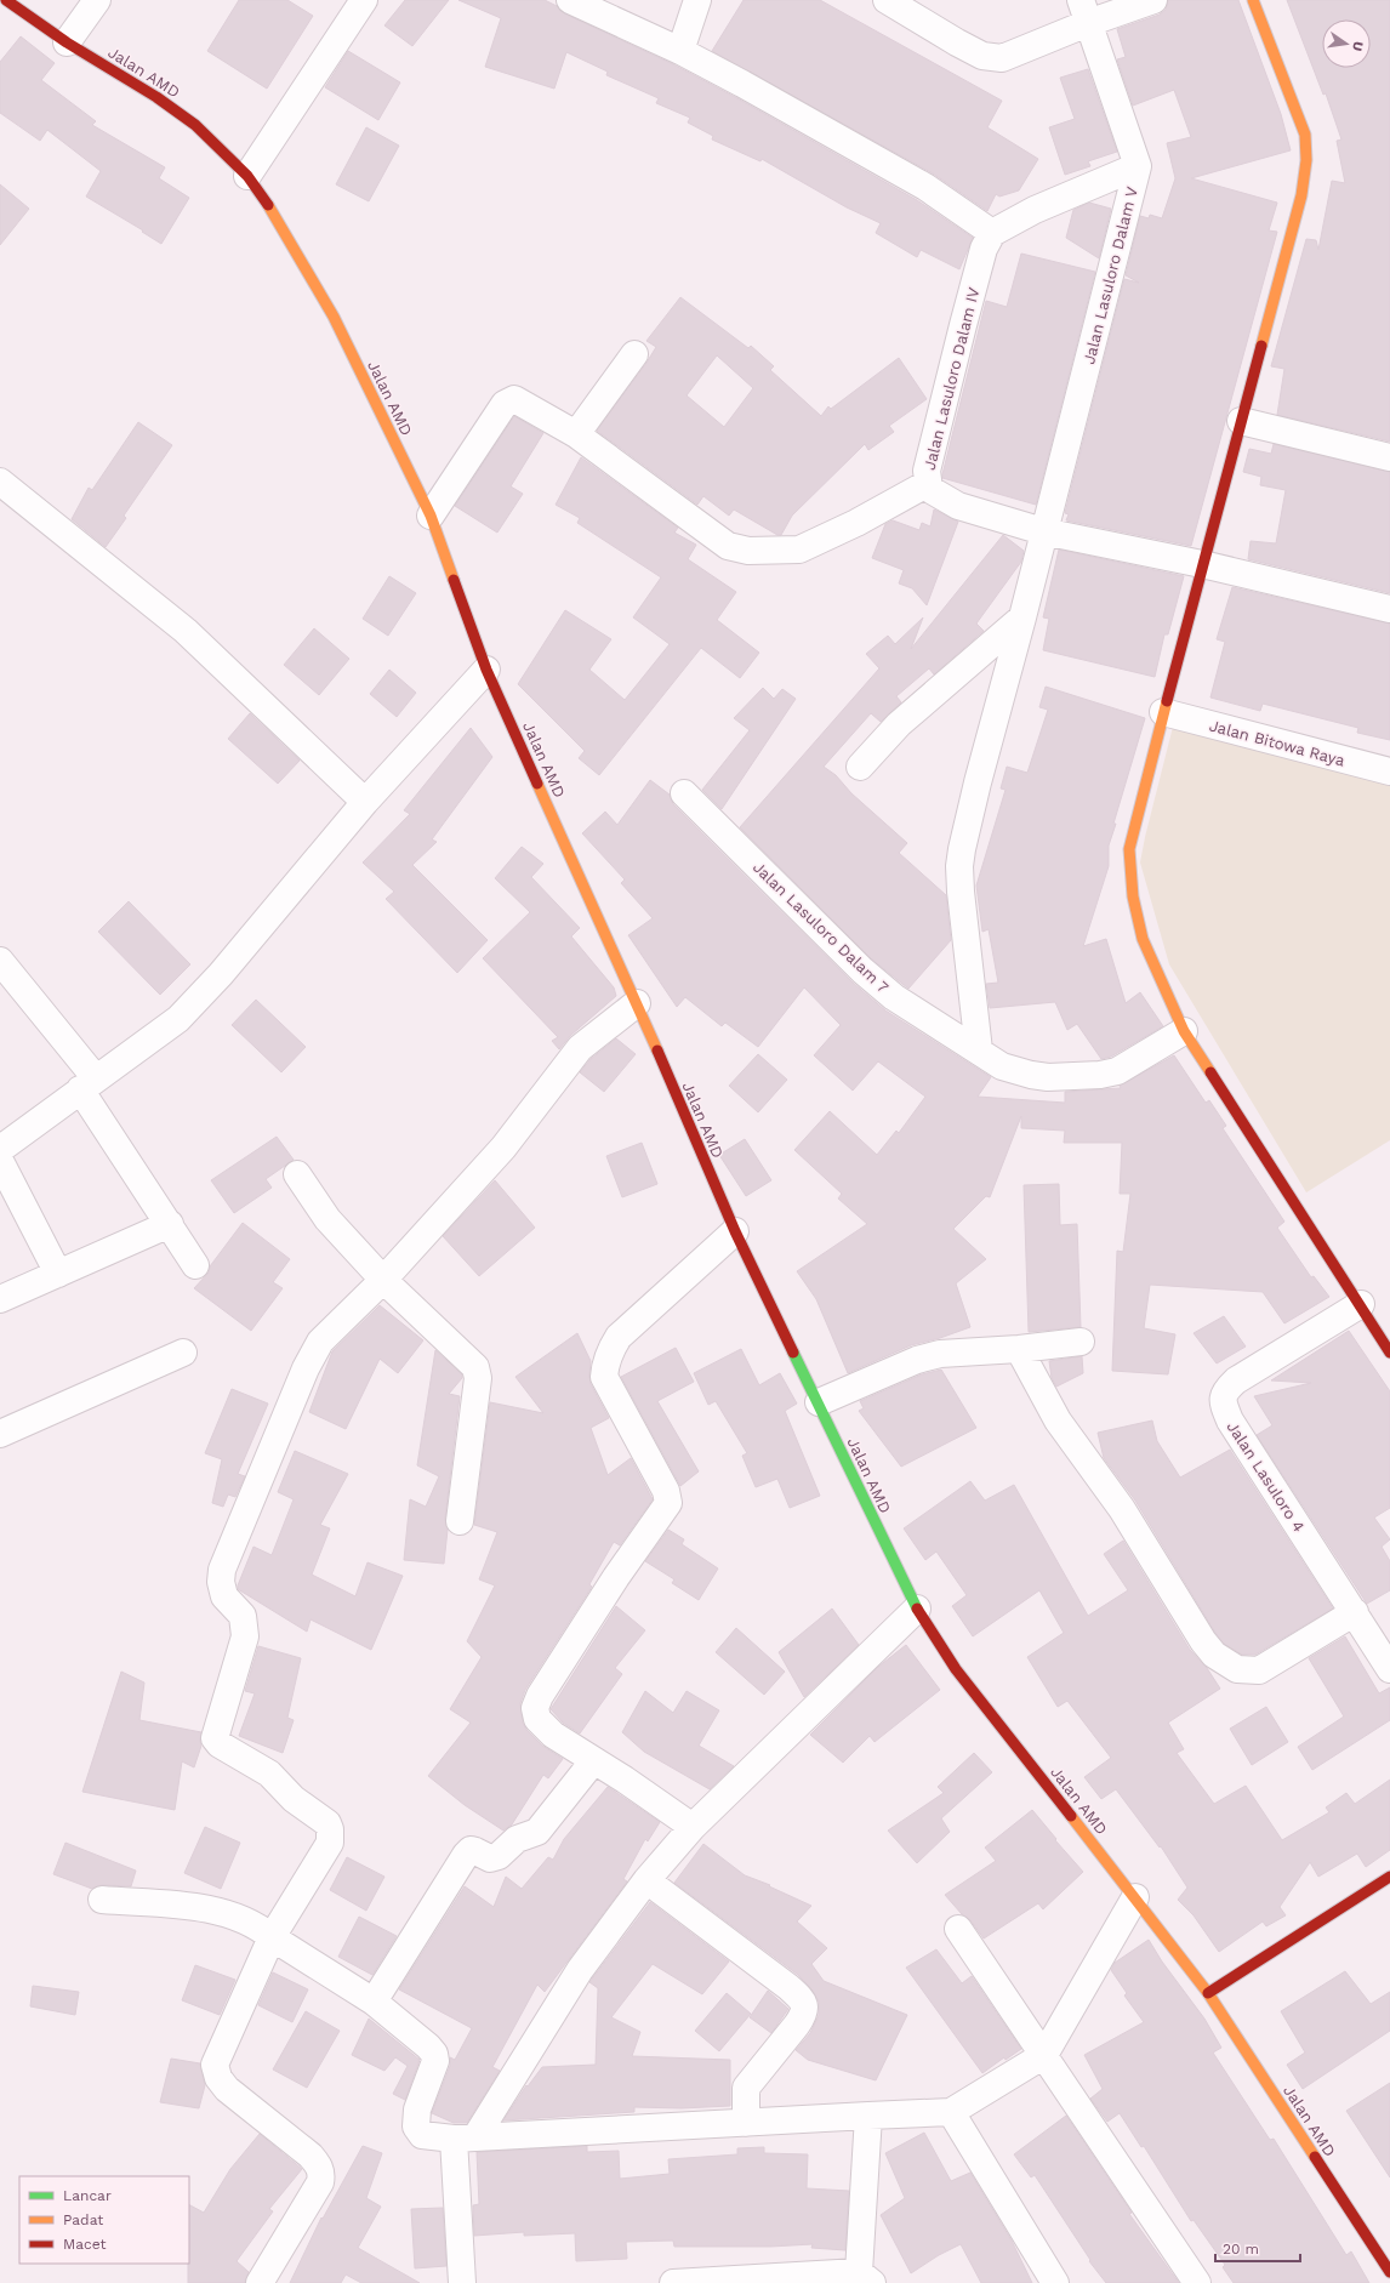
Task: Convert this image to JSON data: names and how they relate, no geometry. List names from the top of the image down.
{
  "streets": {
    "street": [
      "Jalan AMD",
      "Jalan Lasuloro Dalam V",
      "Jalan Lasuloro Dalam IV",
      "Jalan Bitowa Raya",
      "Jalan Lasuloro Dalam 7",
      "Jalan Lasuloro 4"
    ]
  },
  "crossings": [
    ["Jalan Lasuloro Dalam V", "Jalan Lasuloro Dalam IV"],
    ["Jalan Lasuloro Dalam V", "Jalan Lasuloro Dalam 7"]
  ],
  "legend": ["Lancar", "Padat", "Macet"],
  "scale_bar": "20 m",
  "north": "right"
}
